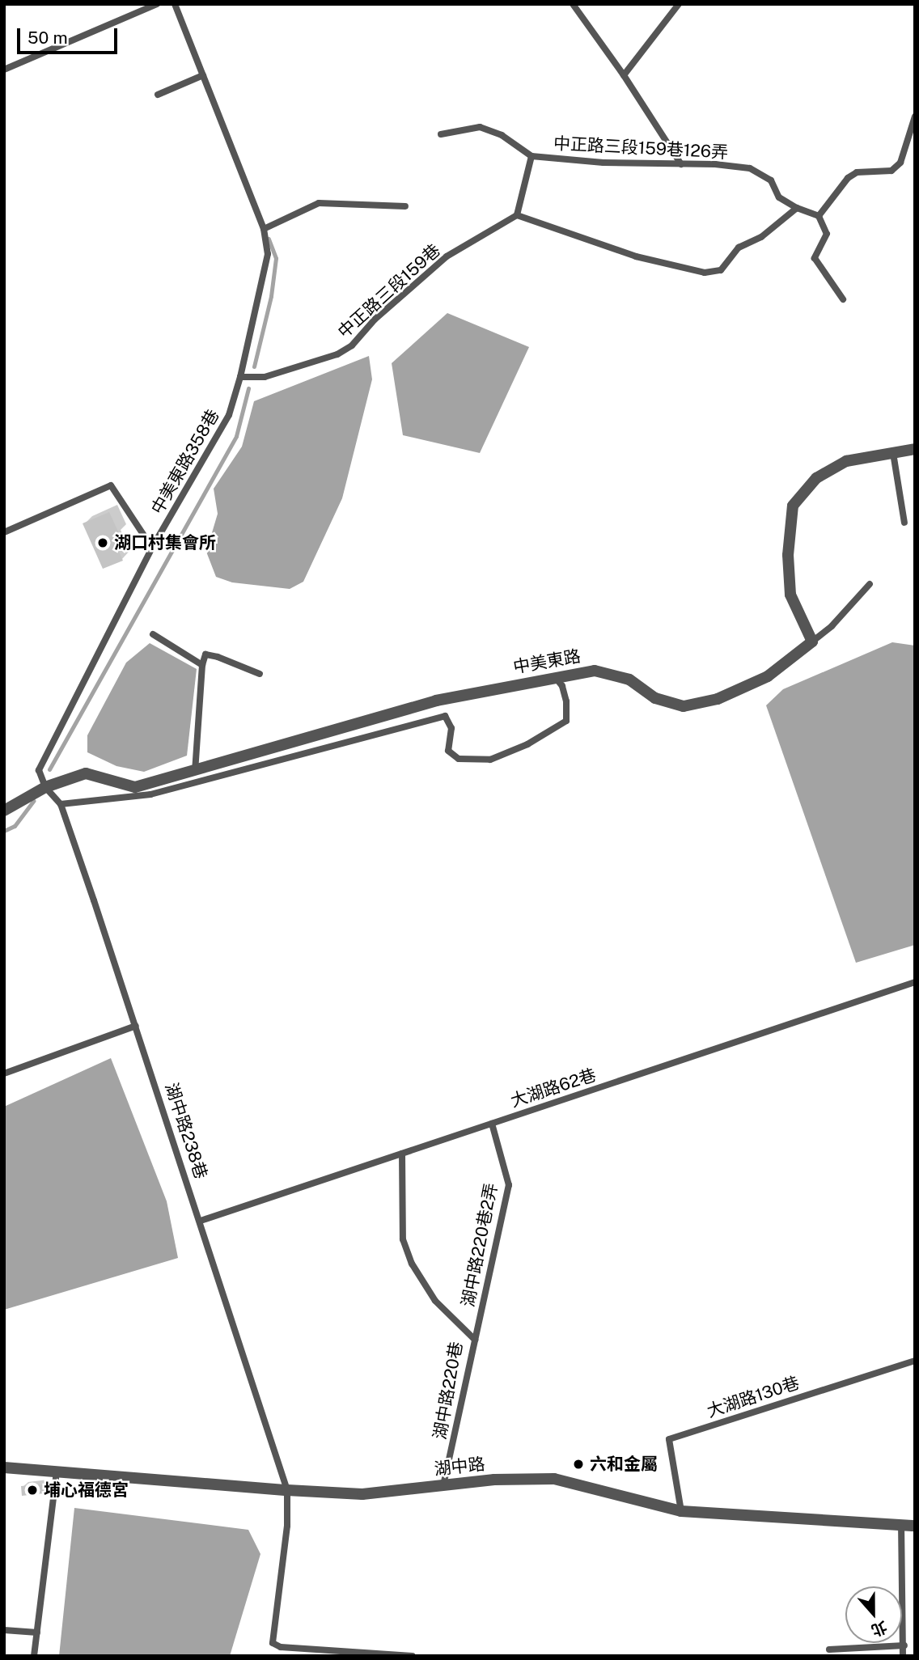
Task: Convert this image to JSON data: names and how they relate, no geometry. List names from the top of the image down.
{
  "streets": {
    "street": ["中美東路", "湖中路"],
    "lane": [
      "中正路三段159巷126弄",
      "中正路三段159巷",
      "中美東路358巷",
      "大湖路62巷",
      "湖中路238巷",
      "湖中路220巷2弄",
      "湖中路220巷",
      "大湖路130巷"
    ]
  },
  "crossings": [
    ["中正路三段159巷", "中美東路358巷"],
    ["中美東路358巷", "中美東路"],
    ["中美東路358巷", "湖中路238巷"],
    ["中美東路", "湖中路238巷"],
    ["大湖路62巷", "湖中路238巷"],
    ["大湖路62巷", "湖中路220巷2弄"],
    ["大湖路62巷", "湖中路220巷"],
    ["湖中路238巷", "湖中路"],
    ["湖中路220巷2弄", "湖中路220巷"],
    ["湖中路220巷", "湖中路"],
    ["大湖路130巷", "湖中路"]
  ],
  "places": ["湖口村集會所", "六和金屬", "埔心福德宮"],
  "scale_bar": "50 m",
  "north": "bottom"
}
